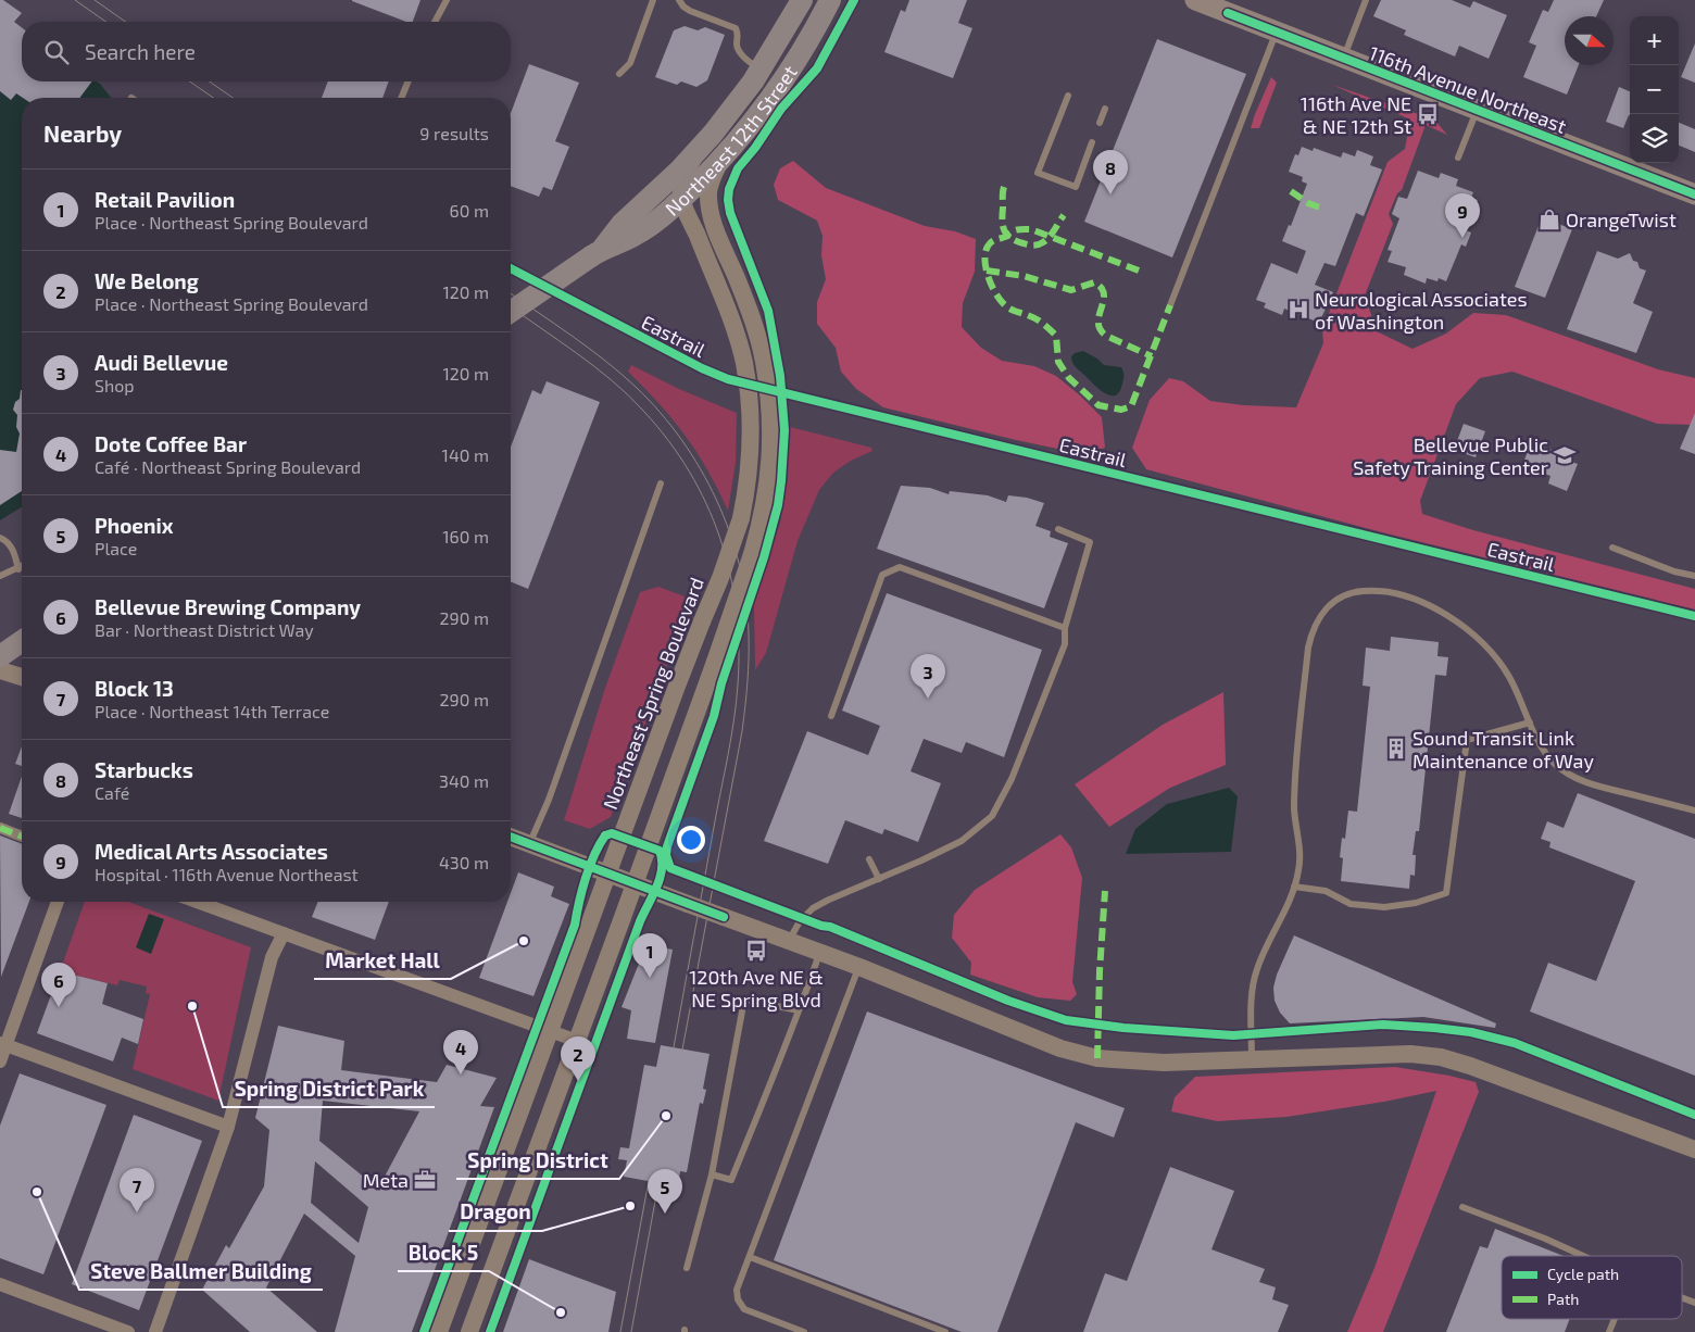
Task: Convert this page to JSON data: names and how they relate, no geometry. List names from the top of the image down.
{
  "streets": {
    "main road": ["116th Avenue Northeast", "Northeast 12th Street"],
    "street": ["Northeast Spring Boulevard"],
    "cycle path": ["Eastrail"]
  },
  "crossings": [
    ["Northeast 12th Street", "Northeast Spring Boulevard"]
  ],
  "places": {
    "bus stop": ["116th Ave NE & NE 12th St", "120th Ave NE & NE Spring Blvd"],
    "shop": ["OrangeTwist"],
    "hospital": ["Neurological Associates of Washington"],
    "school or university": ["Bellevue Public Safety Training Center"],
    "building": ["Sound Transit Link Maintenance of Way"],
    "other": [
      "Market Hall",
      "Spring District Park",
      "Spring District",
      "Steve Ballmer Building",
      "Dragon",
      "Block 5"
    ],
    "office": ["Meta"]
  },
  "legend": ["Cycle path", "Path"],
  "north": "right",
  "page": {
    "map_buttons": ["+", "−"],
    "search": "Search here",
    "heading": ["Nearby", "9 results"],
    "pins": [
      "8",
      "9",
      "3",
      "1",
      "6",
      "4",
      "2",
      "7",
      "5"
    ],
    "list": [
      {
        "mark": "1",
        "name": "Retail Pavilion",
        "note": "Place · Northeast Spring Boulevard",
        "value": "60 m"
      },
      {
        "mark": "2",
        "name": "We Belong",
        "note": "Place · Northeast Spring Boulevard",
        "value": "120 m"
      },
      {
        "mark": "3",
        "name": "Audi Bellevue",
        "note": "Shop",
        "value": "120 m"
      },
      {
        "mark": "4",
        "name": "Dote Coffee Bar",
        "note": "Café · Northeast Spring Boulevard",
        "value": "140 m"
      },
      {
        "mark": "5",
        "name": "Phoenix",
        "note": "Place",
        "value": "160 m"
      },
      {
        "mark": "6",
        "name": "Bellevue Brewing Company",
        "note": "Bar · Northeast District Way",
        "value": "290 m"
      },
      {
        "mark": "7",
        "name": "Block 13",
        "note": "Place · Northeast 14th Terrace",
        "value": "290 m"
      },
      {
        "mark": "8",
        "name": "Starbucks",
        "note": "Café",
        "value": "340 m"
      },
      {
        "mark": "9",
        "name": "Medical Arts Associates",
        "note": "Hospital · 116th Avenue Northeast",
        "value": "430 m"
      }
    ]
  }
}
